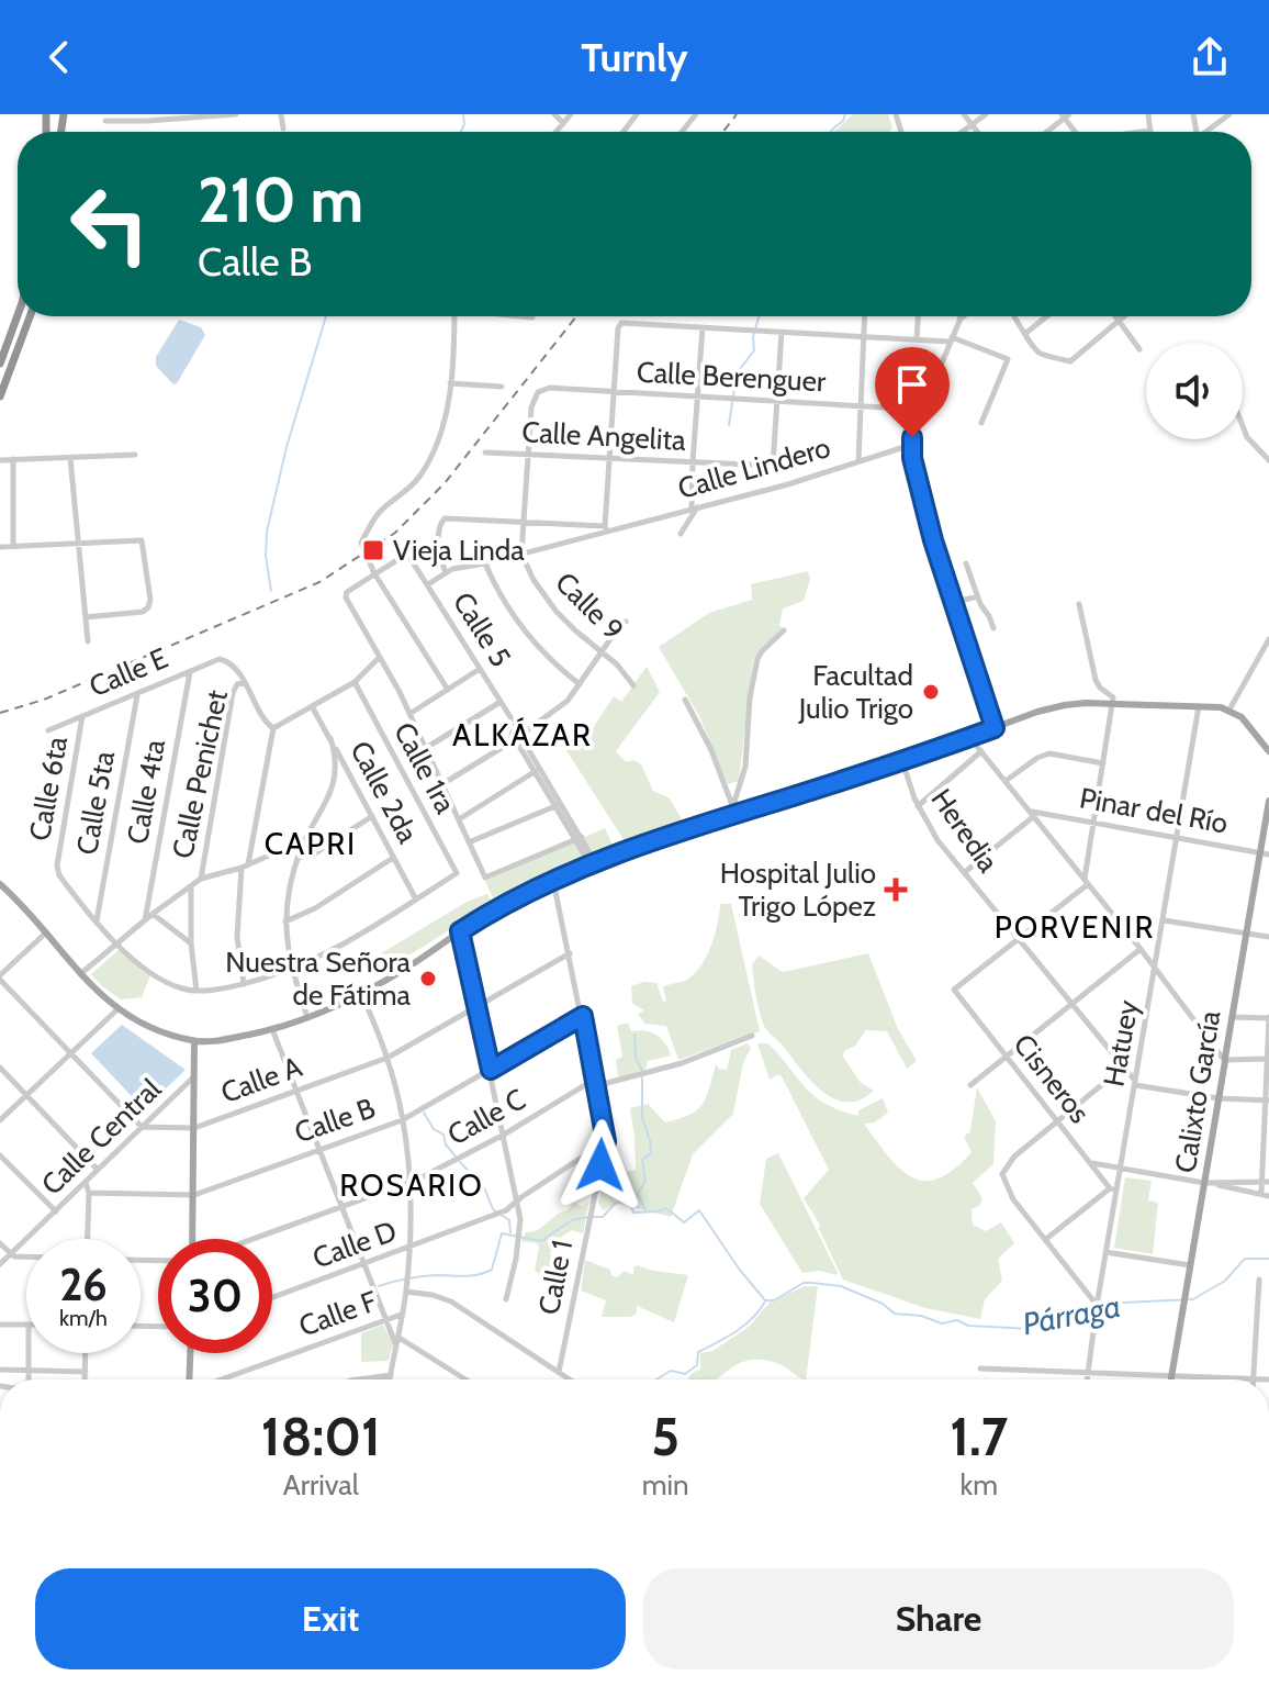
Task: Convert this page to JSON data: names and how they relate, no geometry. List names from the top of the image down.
{
  "streets": {
    "main road": ["Calixto García"],
    "street": [
      "Calle Berenguer",
      "Calle Angelita",
      "Calle Lindero",
      "Calle 9",
      "Calle 5",
      "Calle E",
      "Calle 1ra",
      "Calle Penichet",
      "Calle 6ta",
      "Calle 4ta",
      "Calle 2da",
      "Calle 5ta",
      "Pinar del Río",
      "Heredia",
      "Hatuey",
      "Cisneros",
      "Calle A",
      "Calle C",
      "Calle B",
      "Calle Central",
      "Calle D",
      "Calle 1",
      "Calle F"
    ]
  },
  "crossings": [
    ["Calle Berenguer", "Calle Angelita"],
    ["Calle Lindero", "Calle 9"],
    ["Calle Lindero", "Calle 5"],
    ["Calle E", "Calle Penichet"],
    ["Calle E", "Calle 6ta"],
    ["Calle E", "Calle 4ta"],
    ["Calle E", "Calle 5ta"],
    ["Calle 1ra", "Calle 2da"],
    ["Calle 6ta", "Calle 5ta"],
    ["Pinar del Río", "Hatuey"],
    ["Pinar del Río", "Calixto García"],
    ["Heredia", "Hatuey"],
    ["Heredia", "Cisneros"],
    ["Hatuey", "Cisneros"],
    ["Calle A", "Calle Central"],
    ["Calle A", "Calle 1"],
    ["Calle C", "Calle 1"],
    ["Calle B", "Calle 1"],
    ["Calle D", "Calle 1"],
    ["Calle 1", "Calle F"]
  ],
  "districts": [
    "ALKÁZAR",
    "CAPRI",
    "PORVENIR",
    "ROSARIO"
  ],
  "water": ["Párraga"],
  "places": {
    "transit": ["Vieja Linda"],
    "other": ["Facultad Julio Trigo", "Nuestra Señora de Fátima"],
    "health": ["Hospital Julio Trigo López"]
  },
  "page": {
    "header": "Turnly",
    "turn": ["210 m", "Calle B"],
    "speed": "26 km/h",
    "limit": "30",
    "eta": [
      "18:01",
      "Arrival",
      "5",
      "min",
      "1.7",
      "km"
    ],
    "buttons": ["Exit", "Share"]
  }
}
